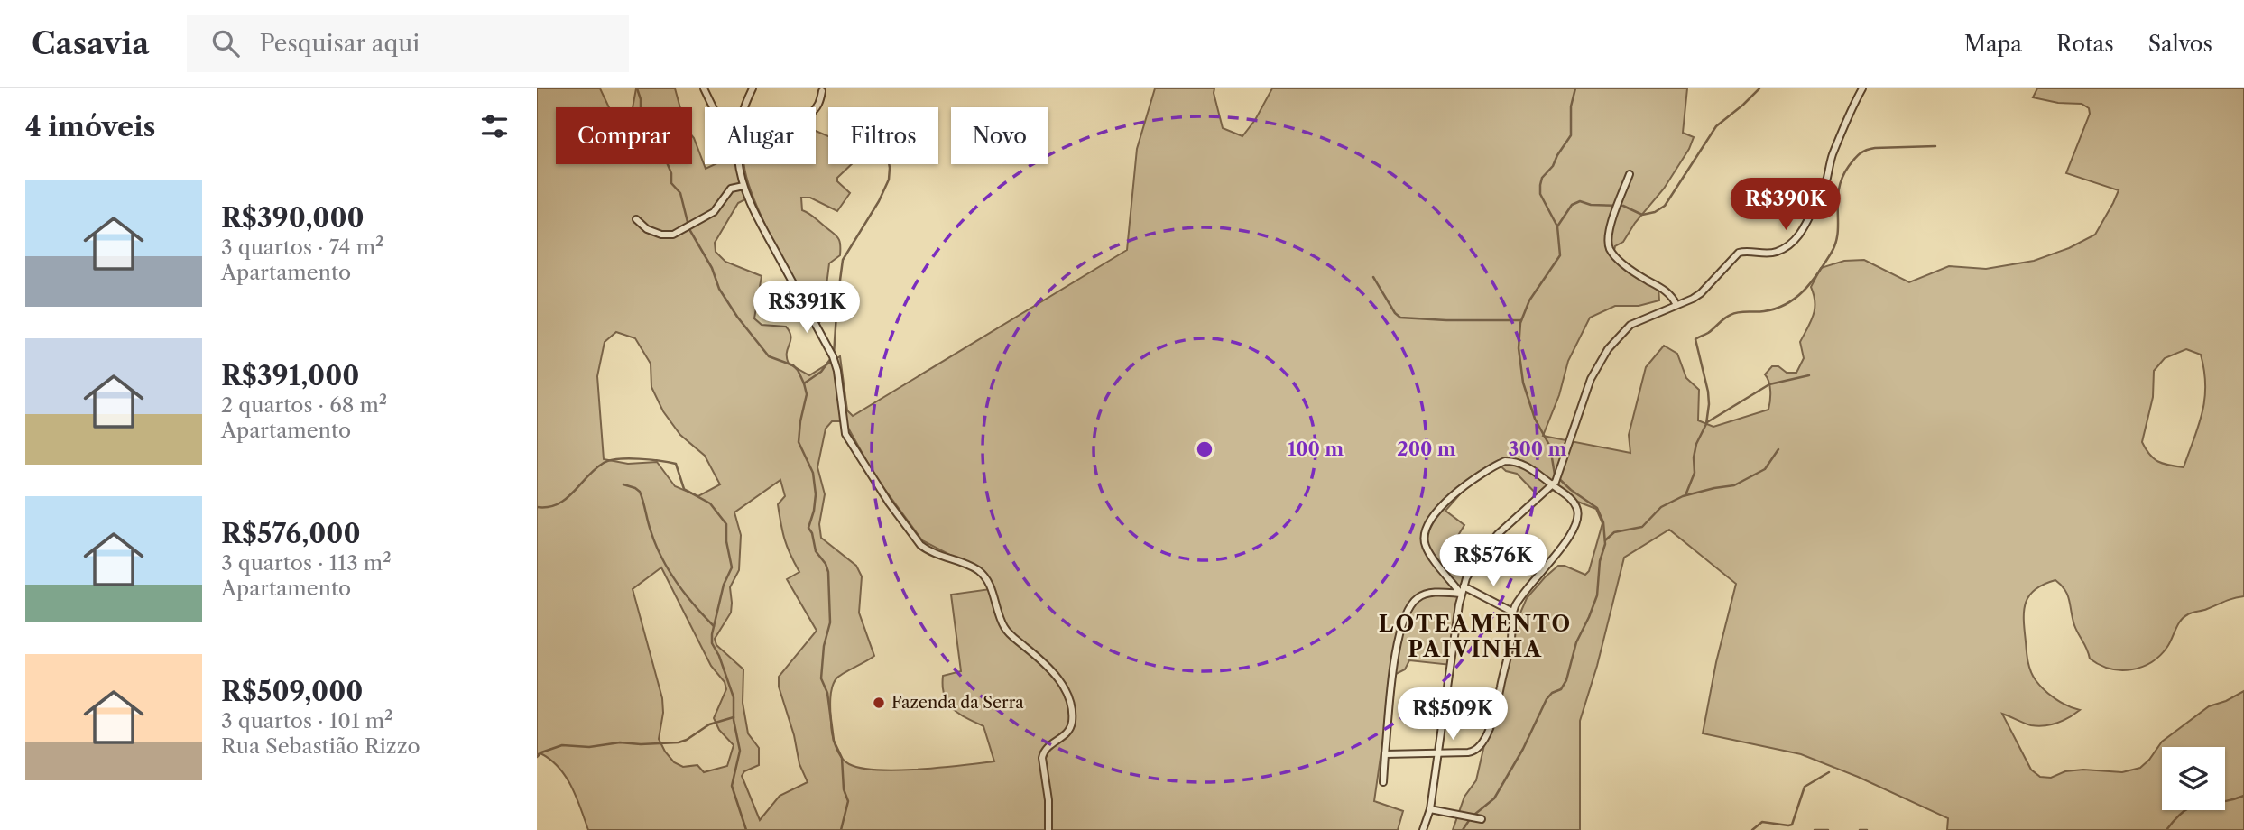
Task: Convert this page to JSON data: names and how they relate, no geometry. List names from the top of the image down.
{
  "districts": ["LOTEAMENTO PAIVINHA"],
  "places": ["Fazenda da Serra"],
  "page": {
    "header": "Casavia",
    "search": "Pesquisar aqui",
    "nav": ["Mapa", "Rotas", "Salvos"],
    "heading": "4 imóveis",
    "chip": [
      "Comprar",
      "Alugar",
      "Filtros",
      "Novo"
    ],
    "list": [
      {
        "name": "R$390,000",
        "note": "3 quartos · 74 m² · Apartamento"
      },
      {
        "name": "R$391,000",
        "note": "2 quartos · 68 m² · Apartamento"
      },
      {
        "name": "R$576,000",
        "note": "3 quartos · 113 m² · Apartamento"
      },
      {
        "name": "R$509,000",
        "note": "3 quartos · 101 m² · Rua Sebastião Rizzo"
      }
    ],
    "price": [
      "R$390K",
      "R$391K",
      "R$576K",
      "R$509K"
    ]
  },
  "rings": ["100 m", "200 m", "300 m"]
}
